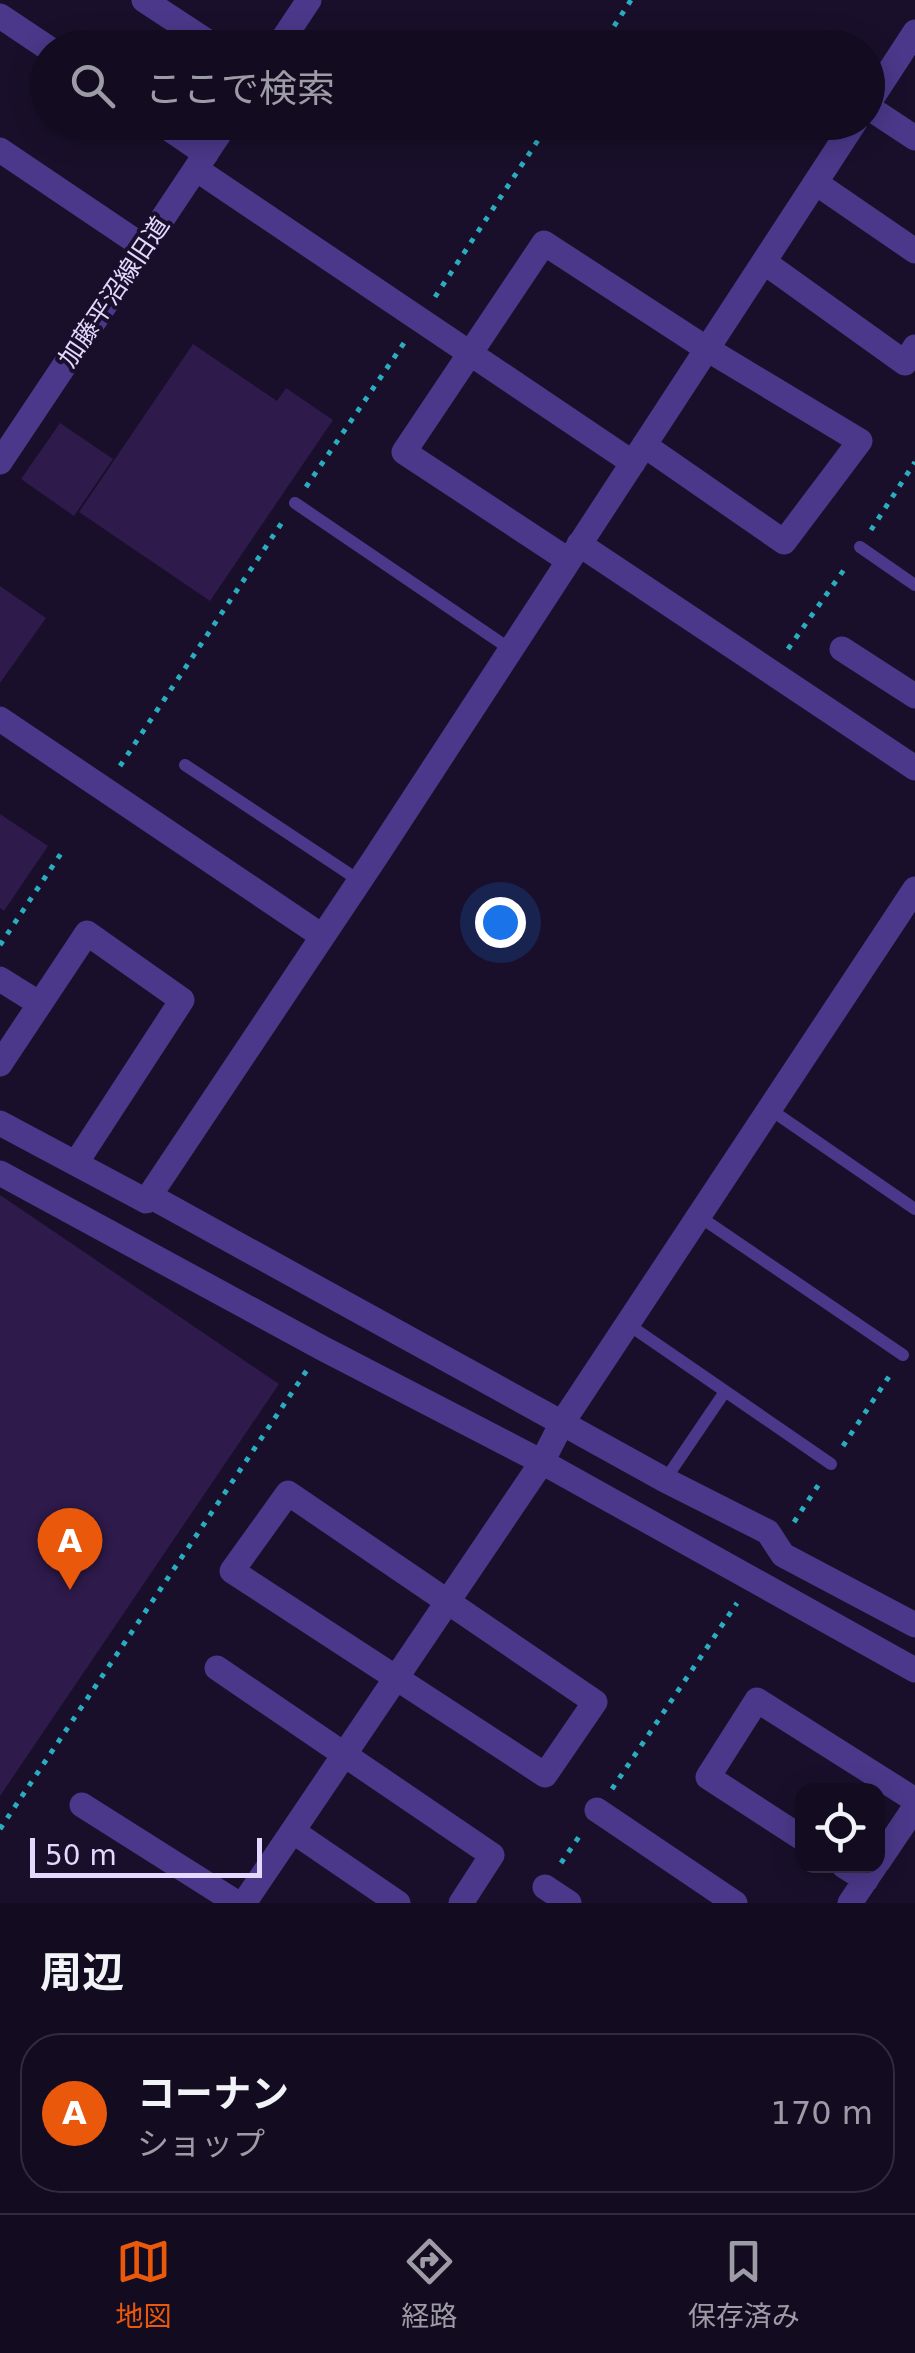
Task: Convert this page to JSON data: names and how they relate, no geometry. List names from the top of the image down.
{
  "streets": {
    "street": ["加藤平沼線旧道"]
  },
  "scale_bar": "50 m",
  "page": {
    "search": "ここで検索",
    "pins": "A",
    "scale": "50 m",
    "heading": "周辺",
    "list": [
      {
        "mark": "A",
        "name": "コーナン",
        "note": "ショップ",
        "value": "170 m"
      }
    ],
    "nav": ["地図", "経路", "保存済み"]
  }
}
